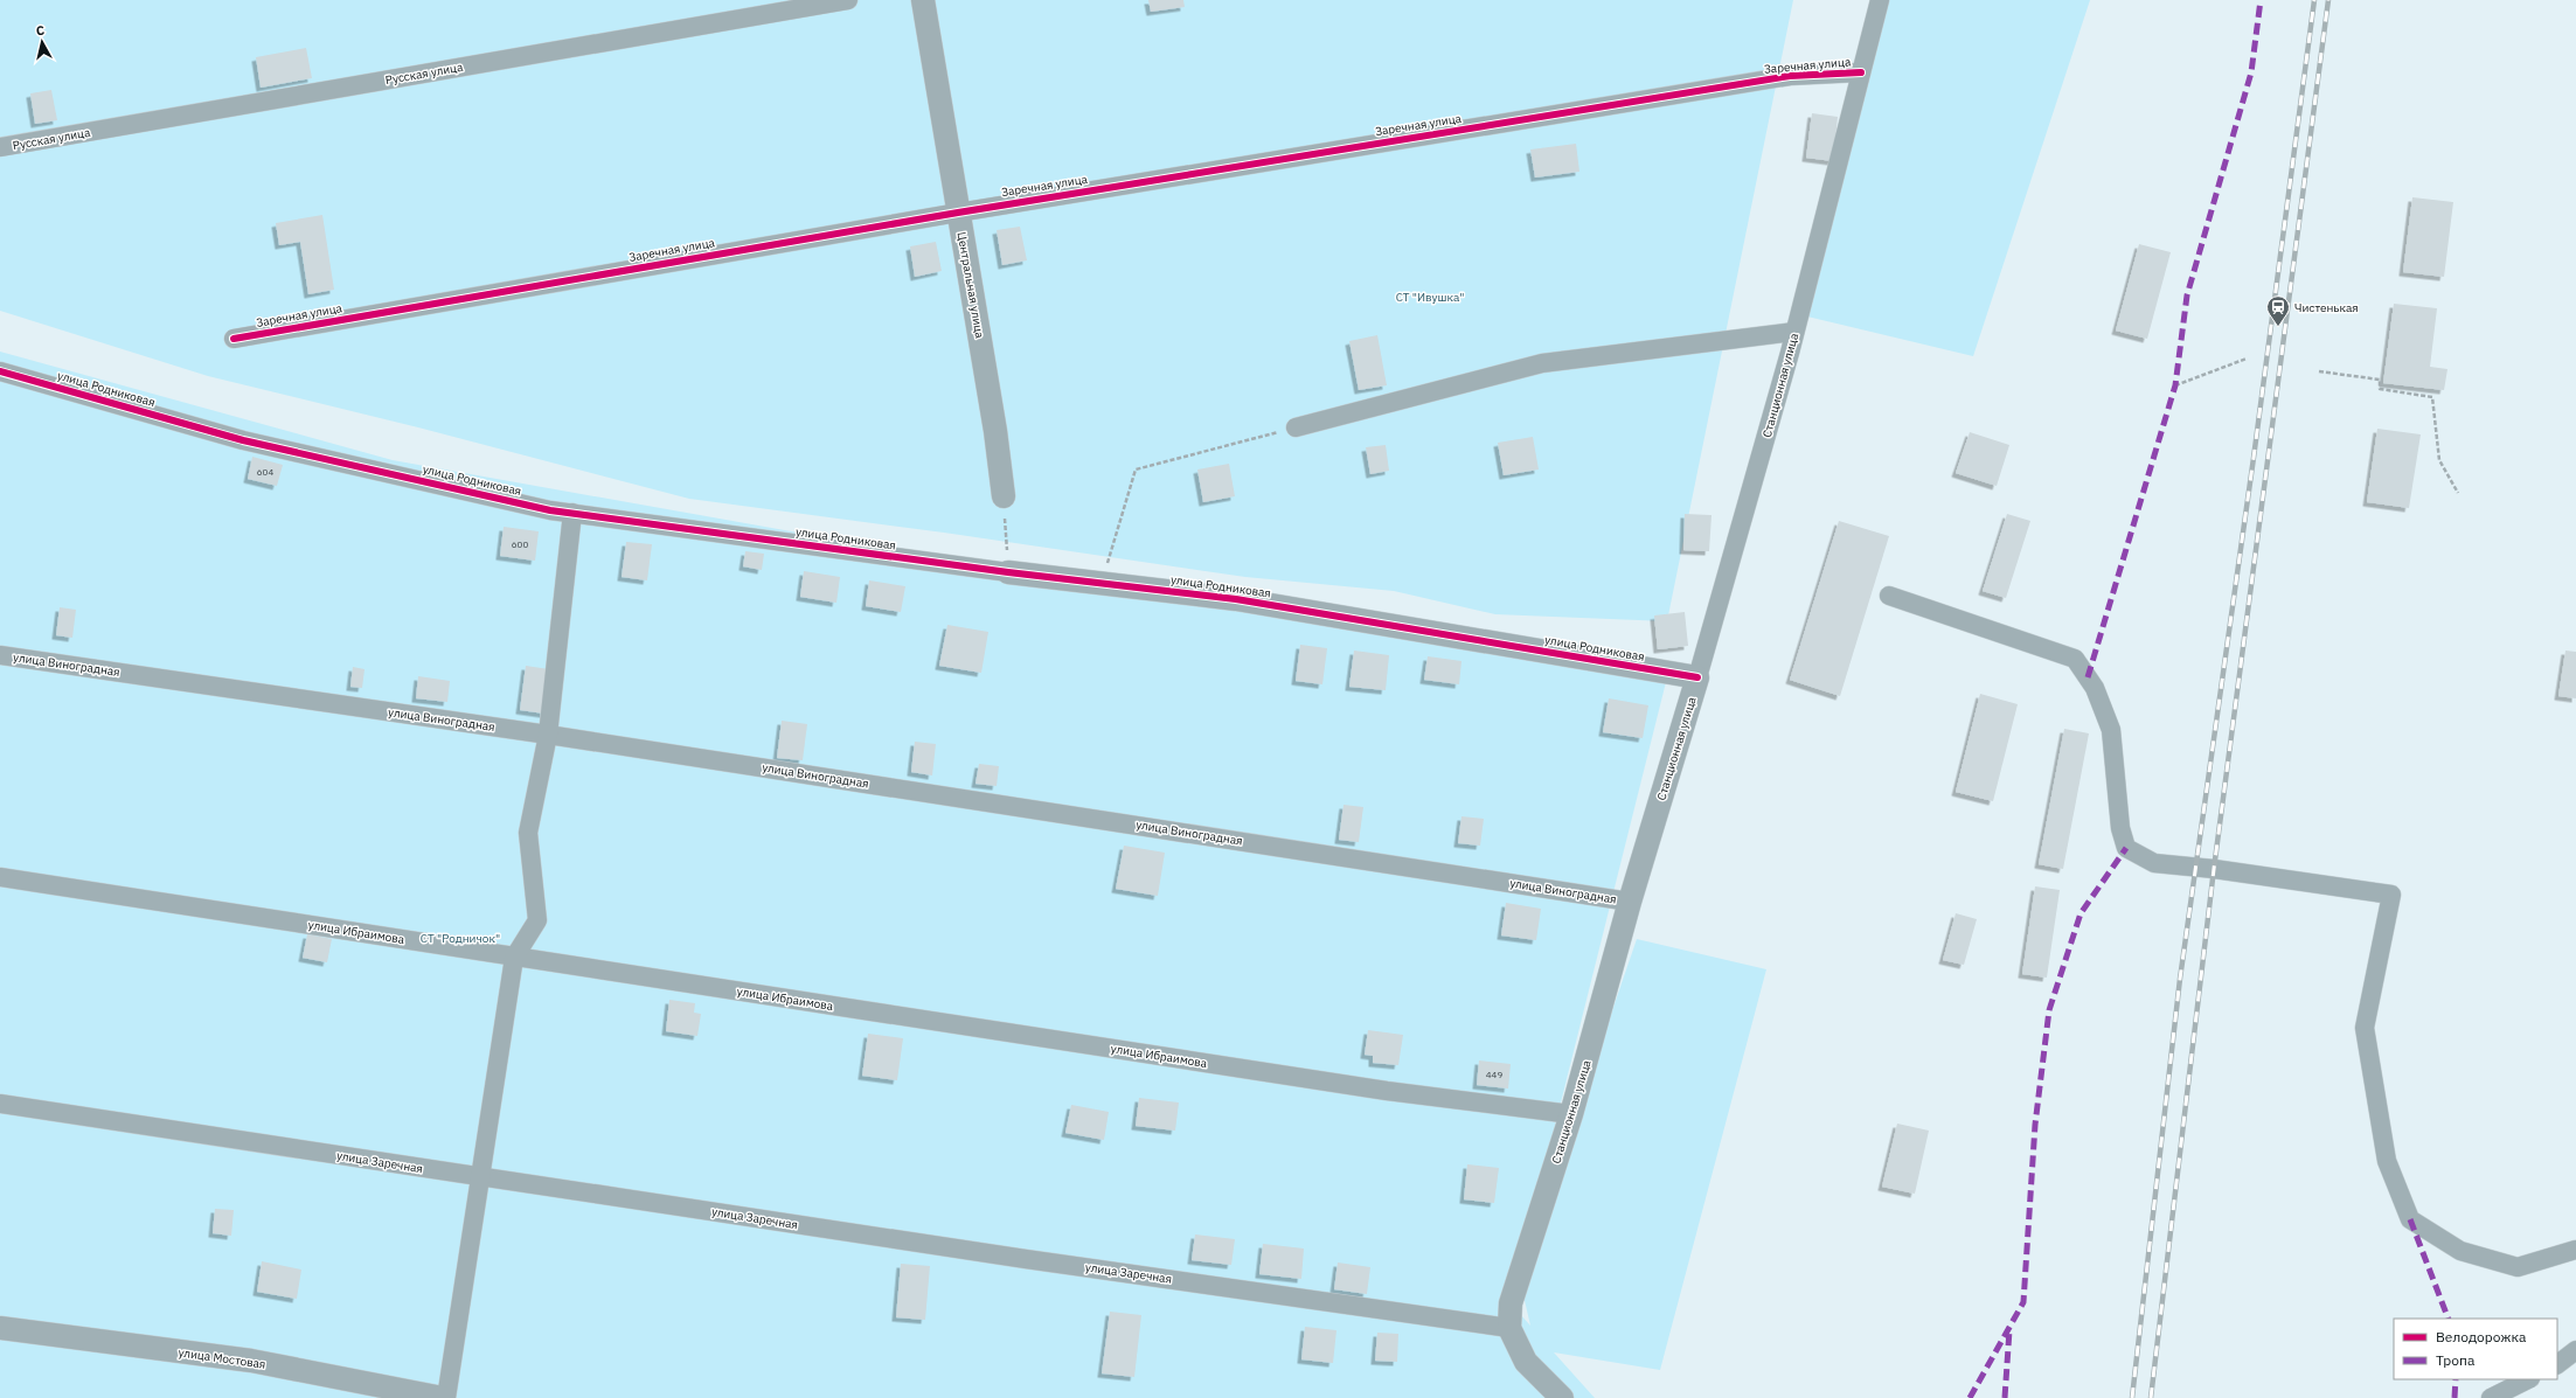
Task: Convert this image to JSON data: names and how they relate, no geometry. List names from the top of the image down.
{
  "streets": {
    "street": [
      "Заречная улица",
      "Русская улица",
      "Центральная улица",
      "Станционная улица",
      "улица Родниковая",
      "улица Виноградная",
      "улица Ибраимова",
      "улица Заречная",
      "улица Мостовая"
    ]
  },
  "crossings": [
    ["Заречная улица", "Центральная улица"],
    ["Заречная улица", "Станционная улица"],
    ["Станционная улица", "улица Родниковая"],
    ["Станционная улица", "улица Виноградная"],
    ["Станционная улица", "улица Ибраимова"],
    ["Станционная улица", "улица Заречная"]
  ],
  "parks": ["СТ \"Ивушка\"", "СТ \"Родничок\""],
  "places": {
    "station": ["Чистенькая"]
  },
  "house_numbers": ["604", "600", "449"],
  "legend": ["Велодорожка", "Тропа"],
  "north": "top"
}
